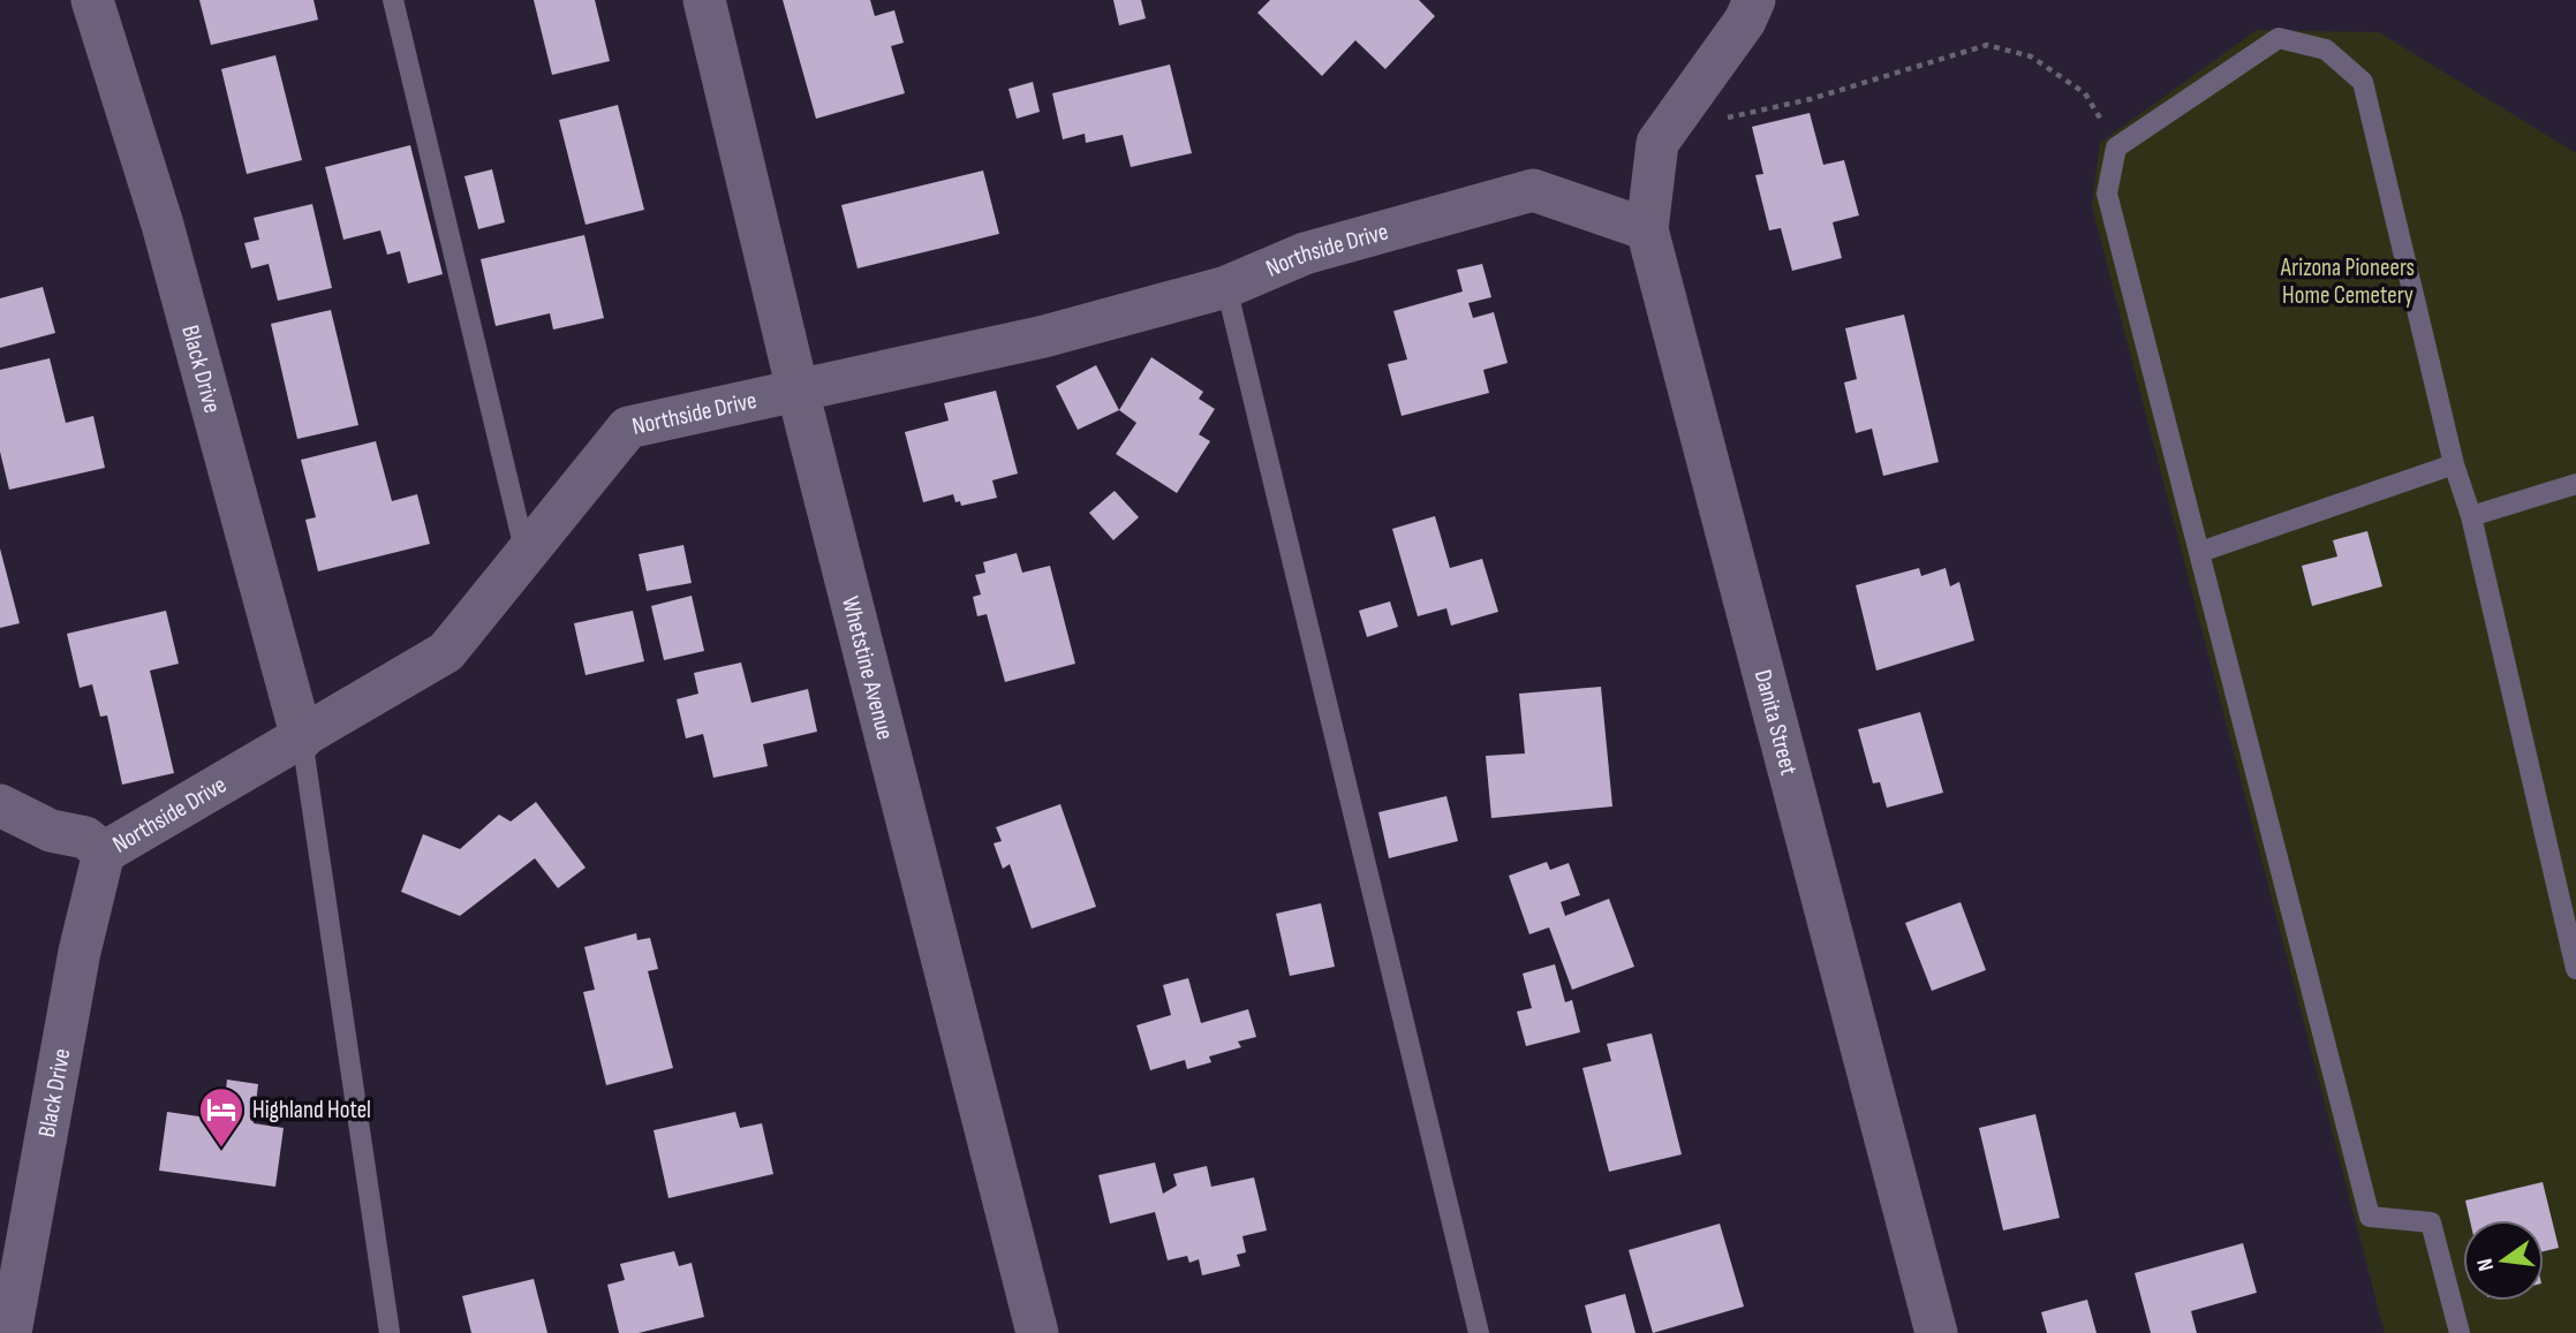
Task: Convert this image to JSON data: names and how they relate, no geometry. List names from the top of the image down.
{
  "streets": {
    "street": [
      "Northside Drive",
      "Black Drive",
      "Whetstine Avenue",
      "Danita Street"
    ]
  },
  "crossings": [
    ["Northside Drive", "Black Drive"],
    ["Northside Drive", "Whetstine Avenue"],
    ["Northside Drive", "Danita Street"]
  ],
  "parks": ["Arizona Pioneers Home Cemetery"],
  "places": {
    "hotel": ["Highland Hotel"]
  },
  "north": "left"
}
